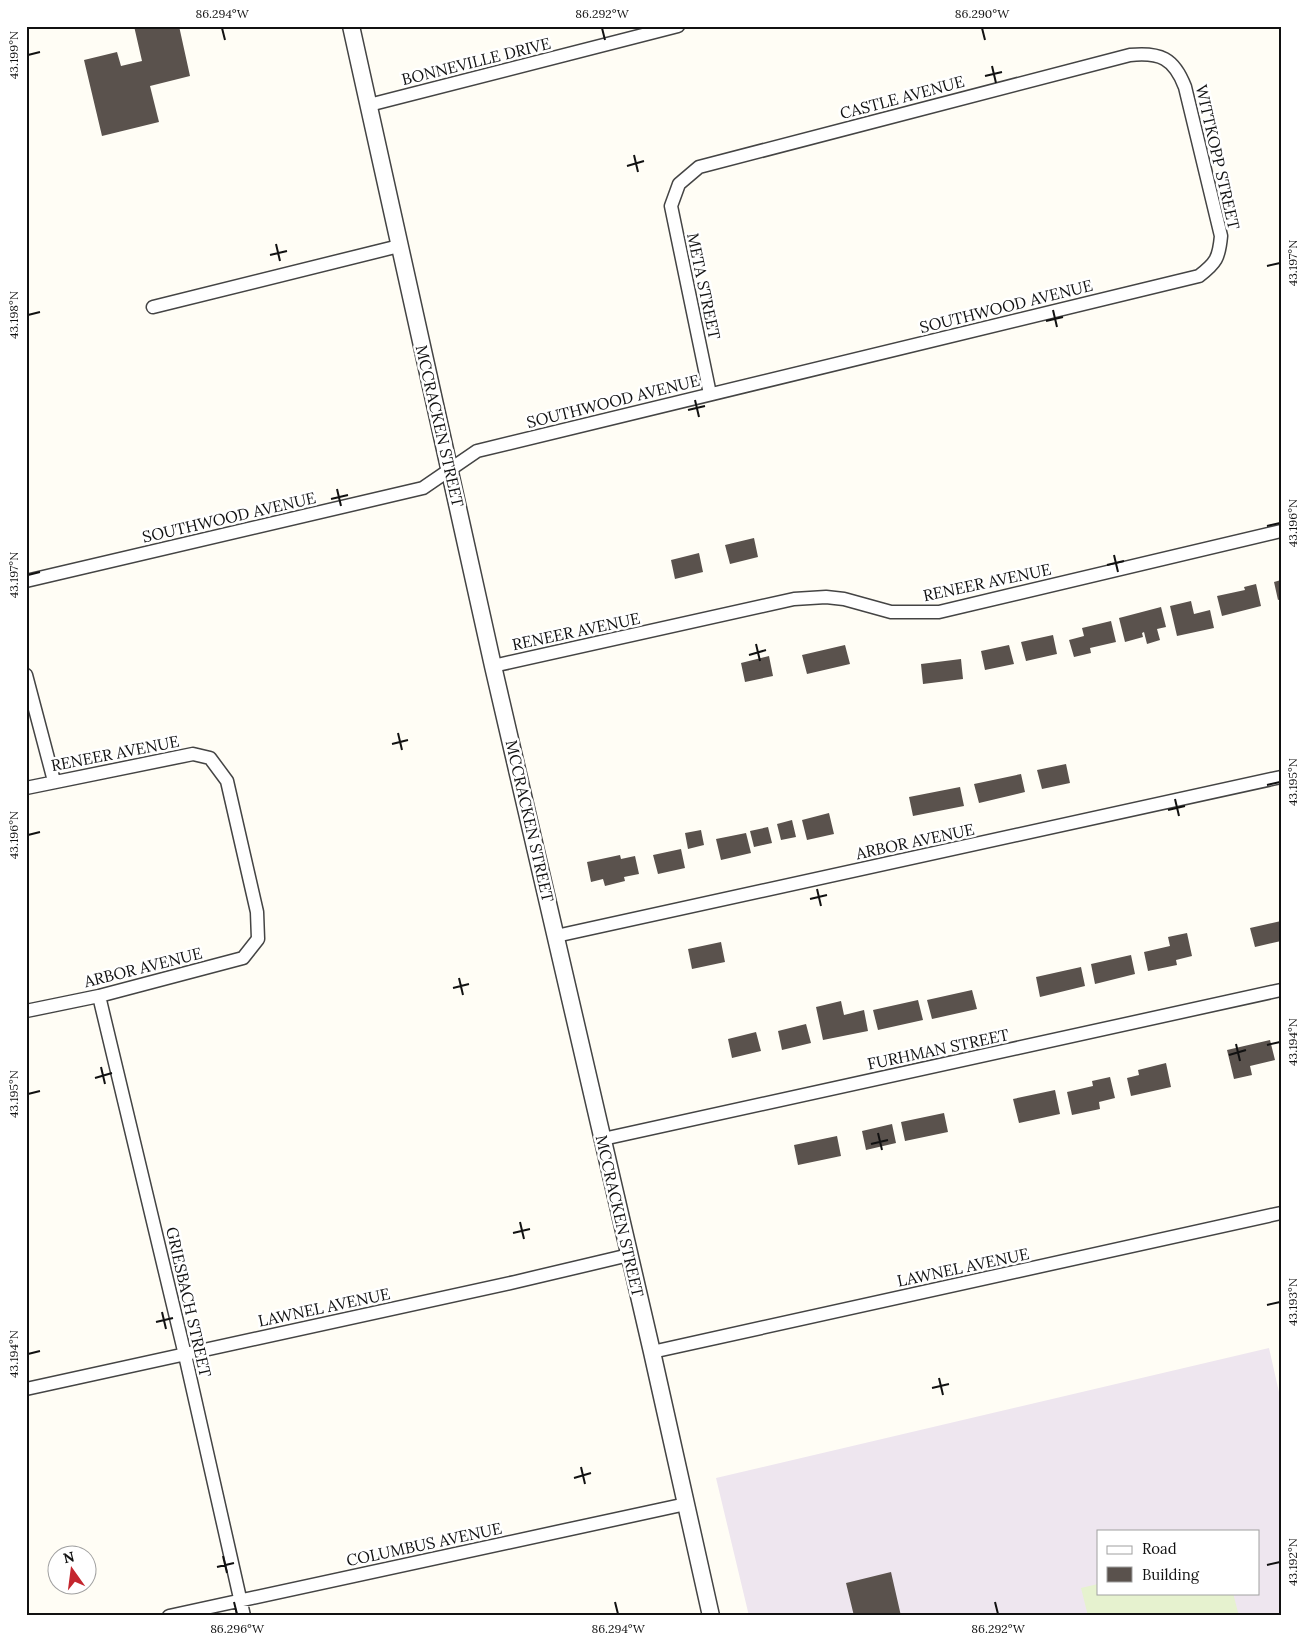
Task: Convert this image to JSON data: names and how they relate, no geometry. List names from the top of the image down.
{
  "streets": {
    "street": [
      "BONNEVILLE DRIVE",
      "CASTLE AVENUE",
      "WITTKOPP STREET",
      "META STREET",
      "SOUTHWOOD AVENUE",
      "MCCRACKEN STREET",
      "RENEER AVENUE",
      "ARBOR AVENUE",
      "FURHMAN STREET",
      "LAWNEL AVENUE",
      "GRIESBACH STREET",
      "COLUMBUS AVENUE"
    ]
  },
  "crossings": [
    ["BONNEVILLE DRIVE", "MCCRACKEN STREET"],
    ["CASTLE AVENUE", "WITTKOPP STREET"],
    ["CASTLE AVENUE", "META STREET"],
    ["WITTKOPP STREET", "SOUTHWOOD AVENUE"],
    ["META STREET", "SOUTHWOOD AVENUE"],
    ["SOUTHWOOD AVENUE", "MCCRACKEN STREET"],
    ["MCCRACKEN STREET", "RENEER AVENUE"],
    ["MCCRACKEN STREET", "ARBOR AVENUE"],
    ["MCCRACKEN STREET", "FURHMAN STREET"],
    ["MCCRACKEN STREET", "LAWNEL AVENUE"],
    ["MCCRACKEN STREET", "COLUMBUS AVENUE"],
    ["RENEER AVENUE", "ARBOR AVENUE"],
    ["ARBOR AVENUE", "GRIESBACH STREET"],
    ["LAWNEL AVENUE", "GRIESBACH STREET"],
    ["GRIESBACH STREET", "COLUMBUS AVENUE"]
  ],
  "legend": ["Road", "Building"],
  "north": "top",
  "coordinates": [
    "86.294°W",
    "86.292°W",
    "86.290°W",
    "43.199°N",
    "43.197°N",
    "43.198°N",
    "43.196°N",
    "43.195°N",
    "43.194°N",
    "43.193°N",
    "43.192°N",
    "86.296°W"
  ]
}
